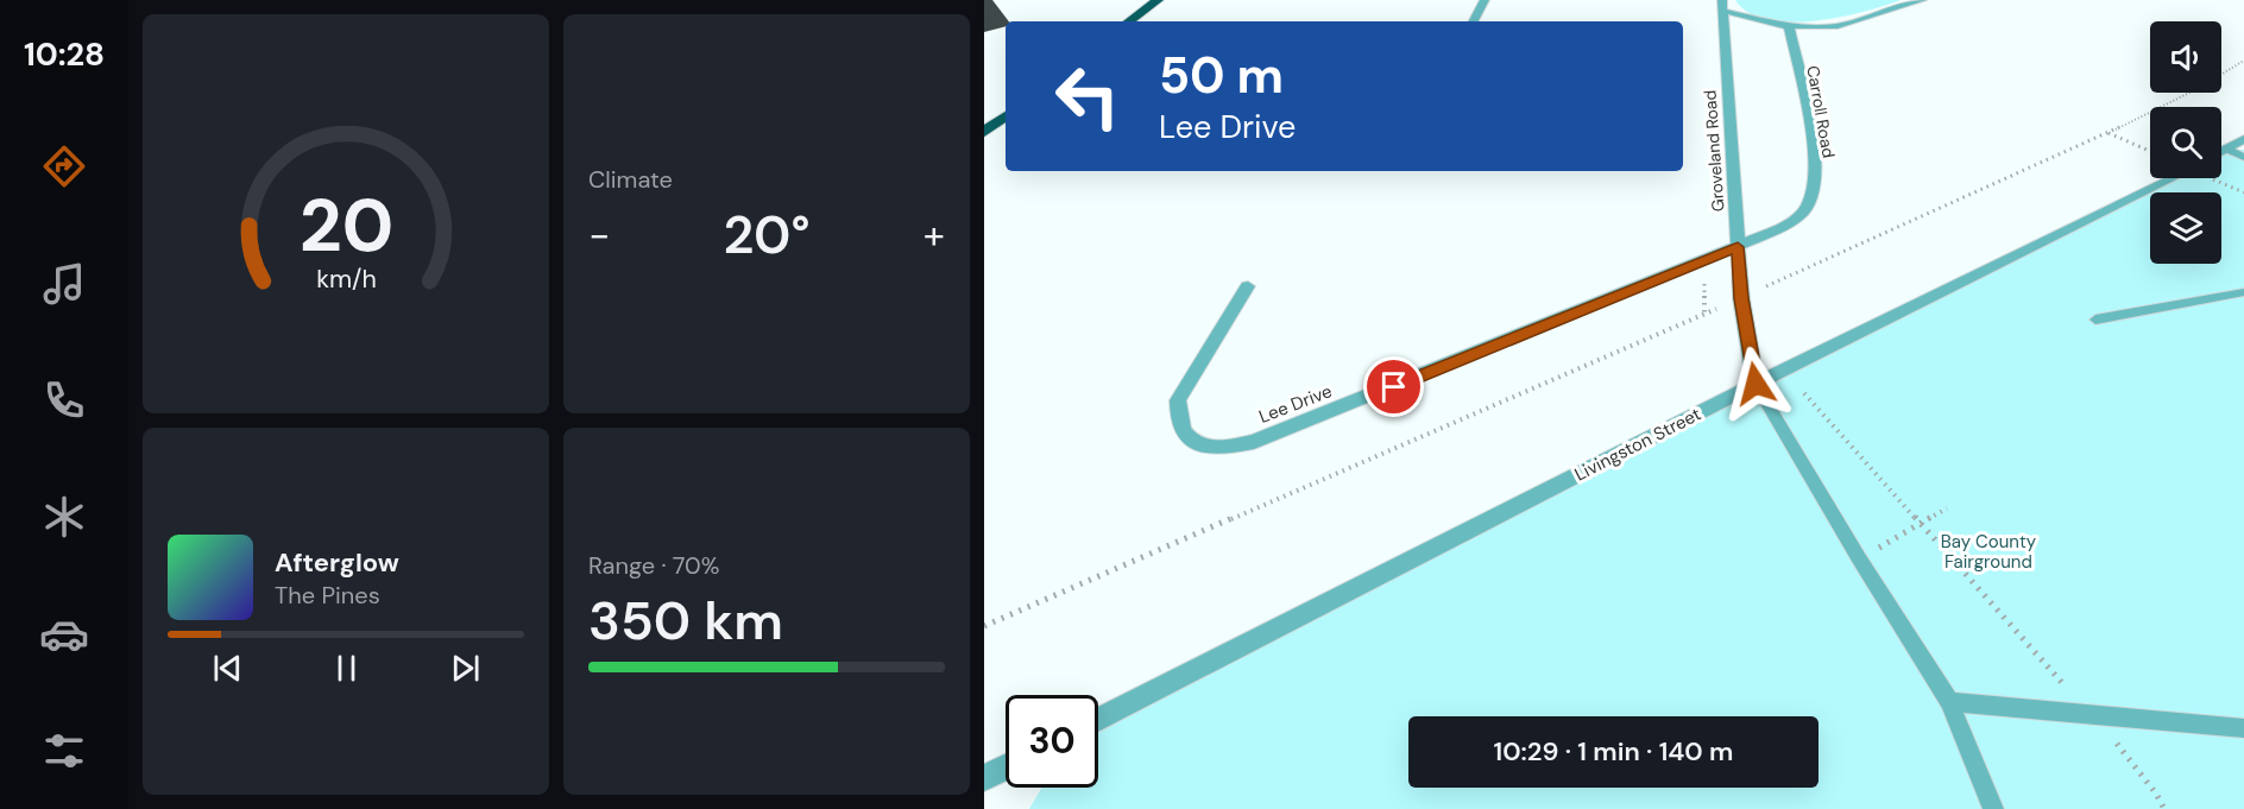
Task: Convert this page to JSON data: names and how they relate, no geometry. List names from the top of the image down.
{
  "streets": {
    "street": [
      "Carroll Road",
      "Groveland Road",
      "Lee Drive",
      "Livingston Street"
    ]
  },
  "crossings": [
    ["Carroll Road", "Groveland Road"],
    ["Carroll Road", "Lee Drive"],
    ["Groveland Road", "Lee Drive"],
    ["Groveland Road", "Livingston Street"]
  ],
  "parks": ["Bay County Fairground"],
  "page": {
    "tabs": "10:28",
    "tile": [
      "Climate",
      ["Range · 70%", "350 km"]
    ],
    "turn": ["50 m", "Lee Drive"],
    "heat": ["−", "20°", "+"],
    "song": ["Afterglow", "The Pines"],
    "limit": "30",
    "trip": "10:29 · 1 min · 140 m",
    "gauge": ["20", "km/h"]
  }
}
